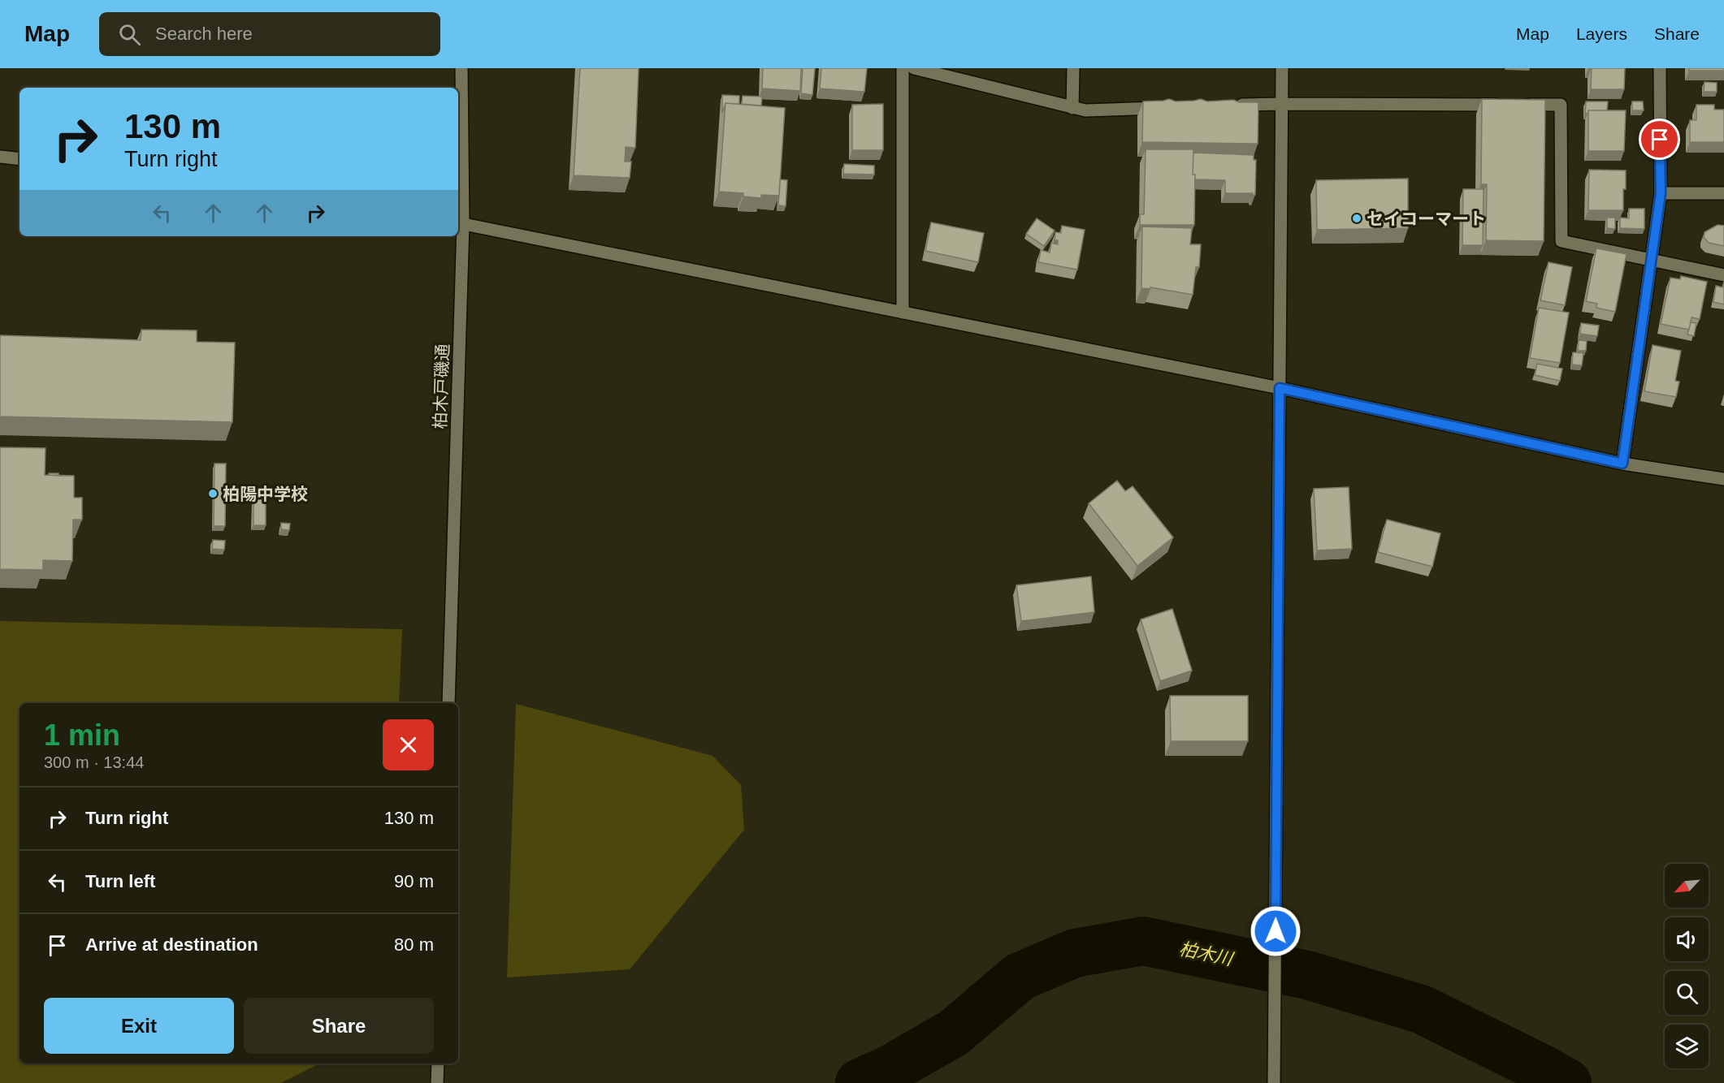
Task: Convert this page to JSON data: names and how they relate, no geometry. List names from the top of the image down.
{
  "streets": {
    "street": ["柏木戸磯通"]
  },
  "water": ["柏木川"],
  "places": ["セイコーマート", "柏陽中学校"],
  "north": "bottom left",
  "page": {
    "header": "Map",
    "search": "Search here",
    "nav": ["Map", "Layers", "Share"],
    "turn": ["130 m", "Turn right"],
    "heading": ["1 min", "300 m · 13:44"],
    "list": [
      {
        "name": "Turn right",
        "value": "130 m"
      },
      {
        "name": "Turn left",
        "value": "90 m"
      },
      {
        "name": "Arrive at destination",
        "value": "80 m"
      }
    ],
    "buttons": ["Exit", "Share"]
  }
}
